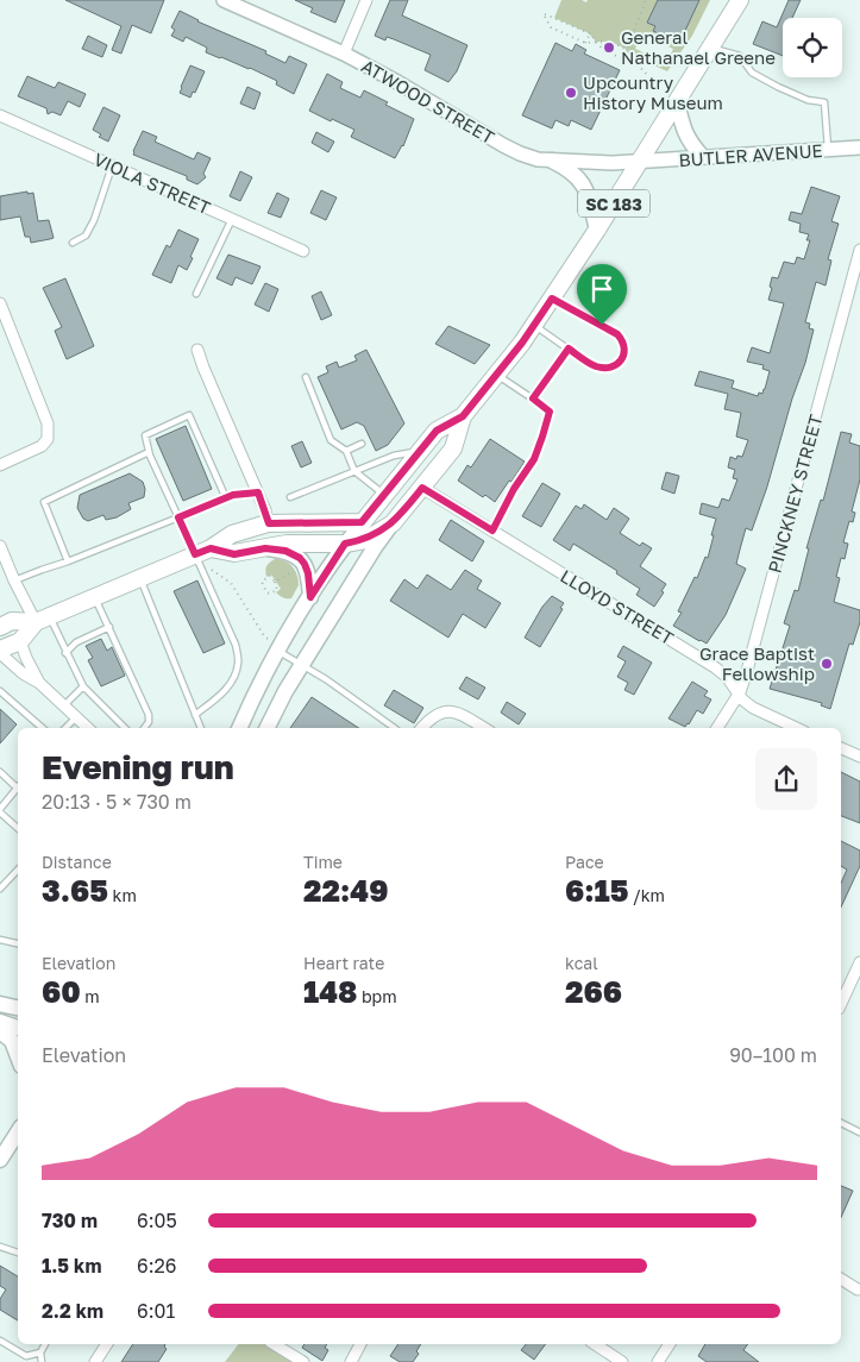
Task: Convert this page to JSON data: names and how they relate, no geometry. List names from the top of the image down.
{
  "streets": {
    "main road": ["SC 183"],
    "street": [
      "ATWOOD STREET",
      "BUTLER AVENUE",
      "VIOLA STREET",
      "PINCKNEY STREET",
      "LLOYD STREET"
    ]
  },
  "crossings": [
    ["ATWOOD STREET", "BUTLER AVENUE"],
    ["ATWOOD STREET", "SC 183"],
    ["BUTLER AVENUE", "SC 183"],
    ["SC 183", "LLOYD STREET"],
    ["PINCKNEY STREET", "LLOYD STREET"]
  ],
  "places": ["General Nathanael Greene", "Upcountry History Museum", "Grace Baptist Fellowship"],
  "page": {
    "heading": ["Evening run", "20:13 · 5 × 730 m"],
    "stats": [
      ["Distance", "3.65 km"],
      ["Time", "22:49"],
      ["Pace", "6:15 /km"],
      ["Elevation", "60 m"],
      ["Heart rate", "148 bpm"],
      ["kcal", "266"]
    ],
    "chart": ["Elevation", "90–100 m"],
    "list": [
      {
        "name": "730 m",
        "note": "6:05"
      },
      {
        "name": "1.5 km",
        "note": "6:26"
      },
      {
        "name": "2.2 km",
        "note": "6:01"
      }
    ]
  }
}
